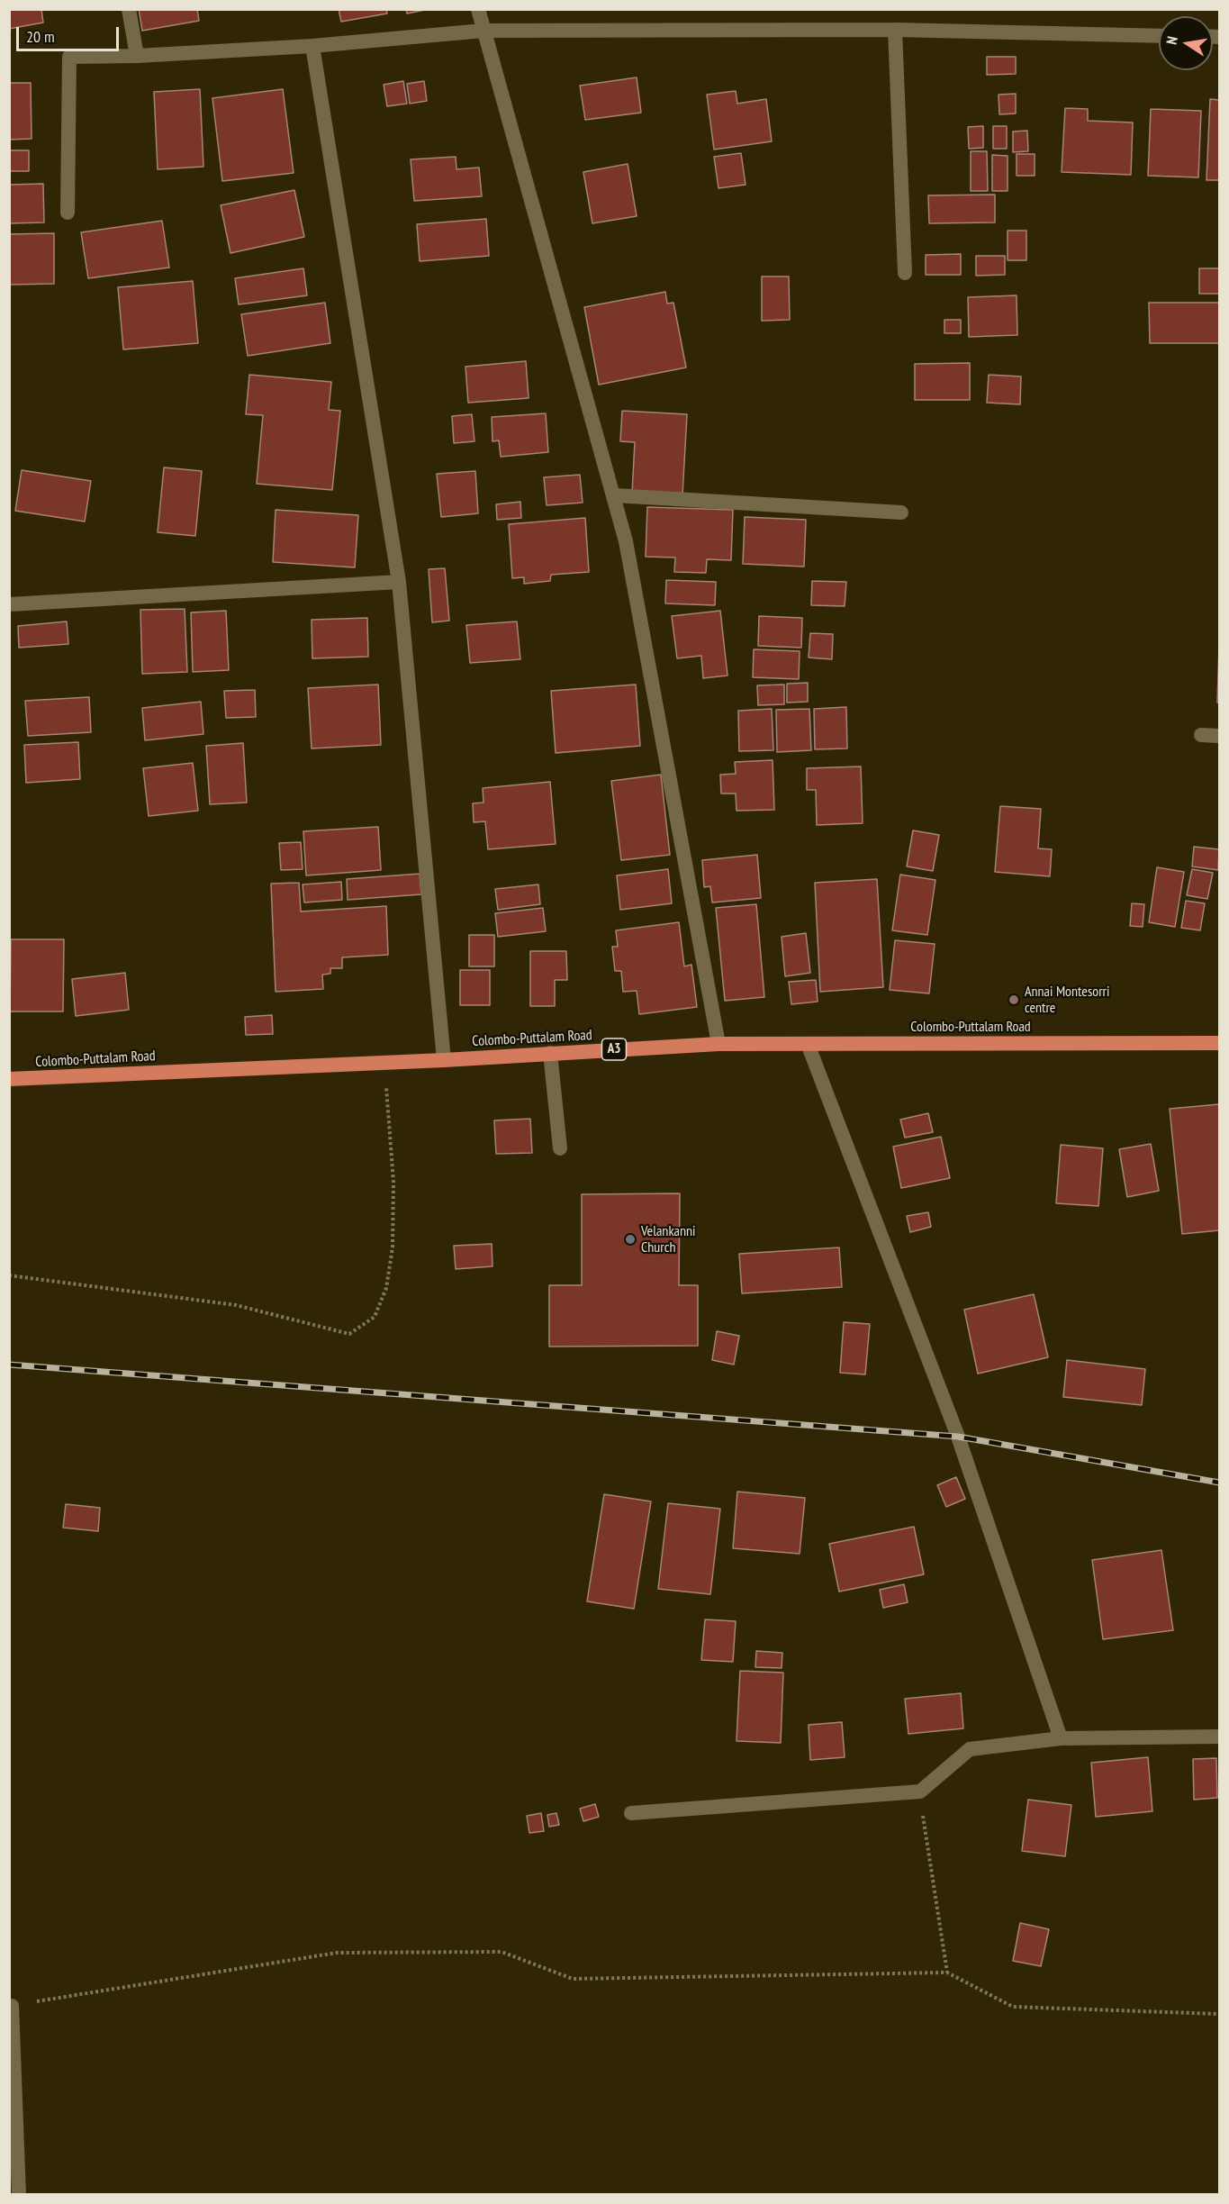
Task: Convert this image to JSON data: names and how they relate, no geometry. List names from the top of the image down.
{
  "streets": {
    "highway": ["Colombo-Puttalam Road", "A3"]
  },
  "places": ["Annai Montesorri centre", "Velankanni Church"],
  "scale_bar": "20 m",
  "north": "left"
}
